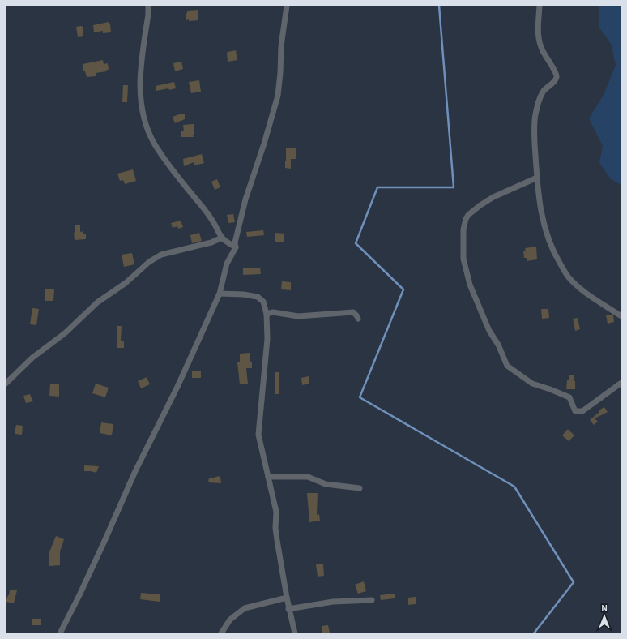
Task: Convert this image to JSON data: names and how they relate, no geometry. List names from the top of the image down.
{
  "north": "top"
}
